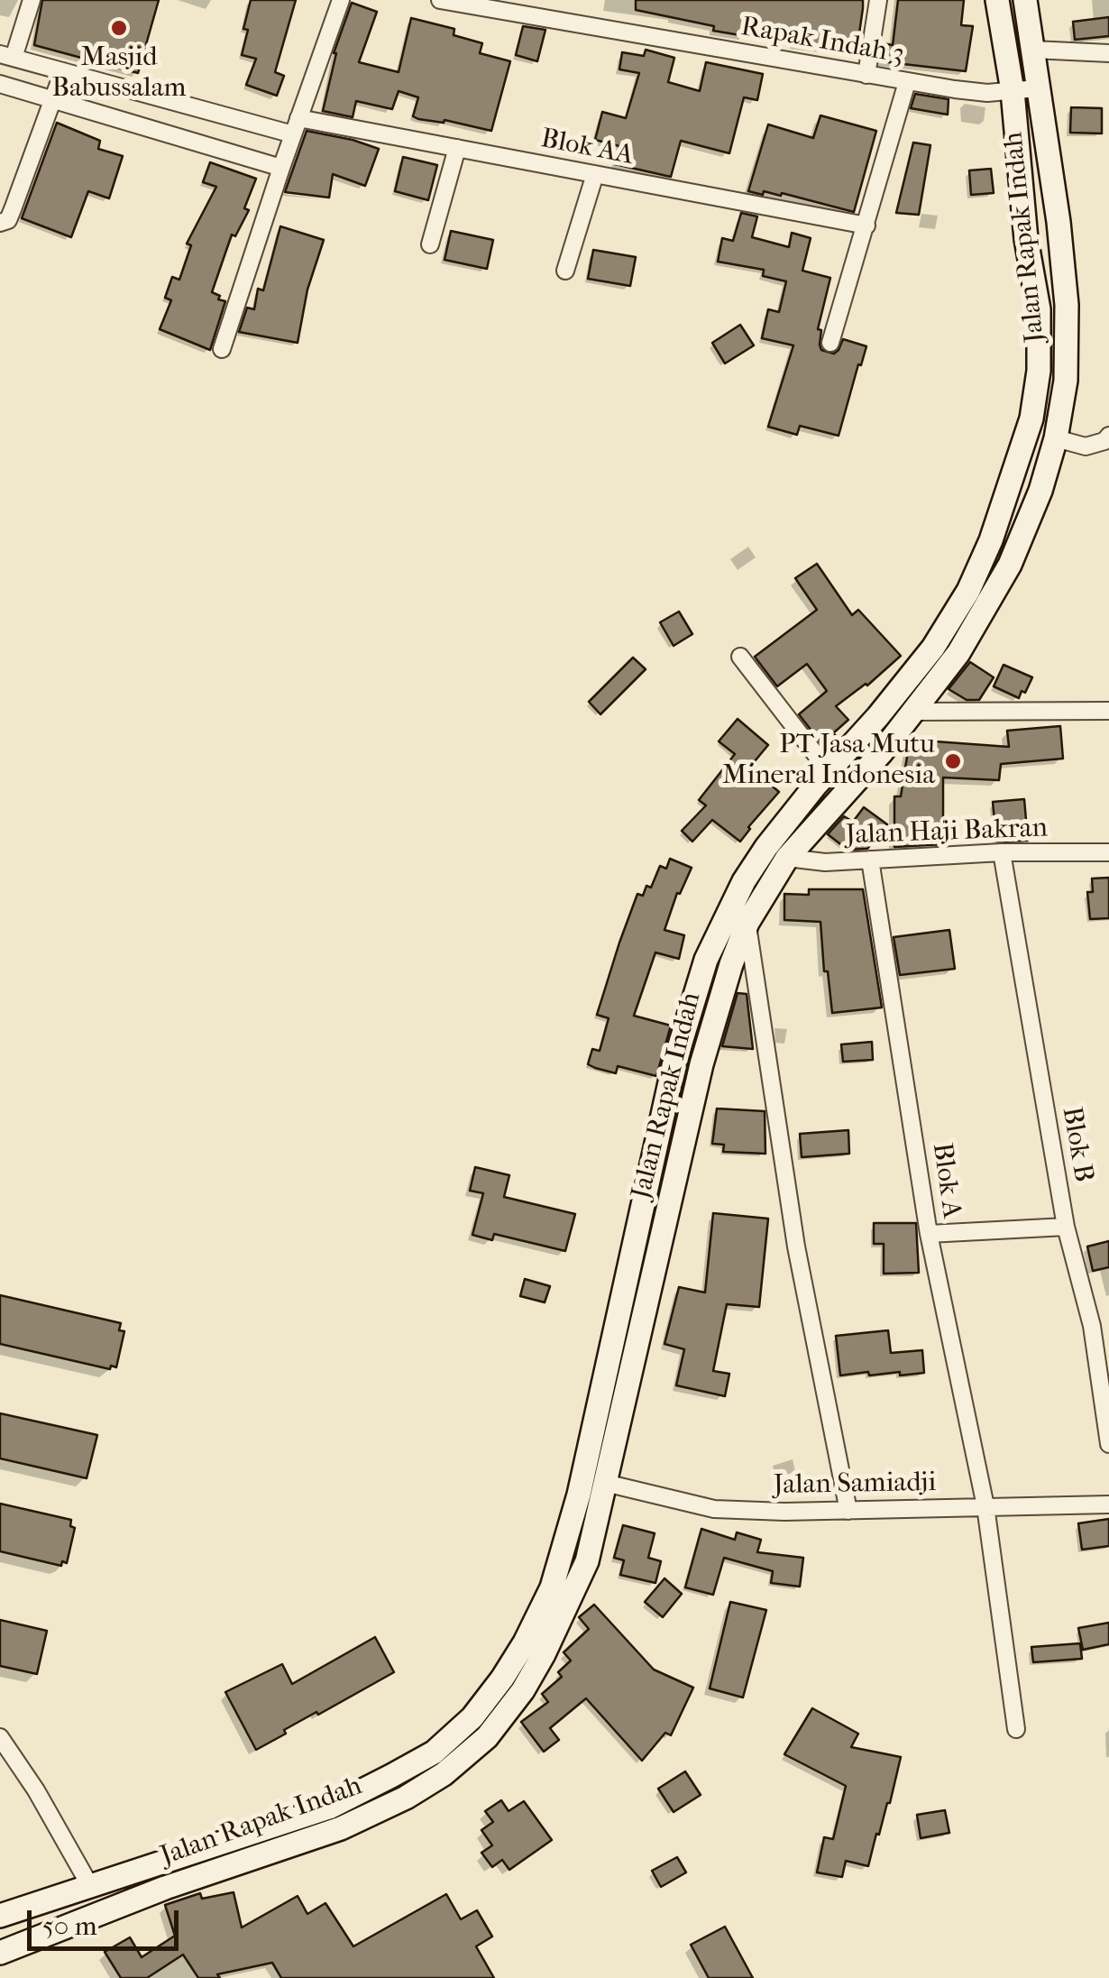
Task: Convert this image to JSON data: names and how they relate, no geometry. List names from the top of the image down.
{
  "streets": {
    "main road": ["Jalan Rapak Indah"],
    "street": [
      "Rapak Indah 3",
      "Blok AA",
      "Jalan Haji Bakran",
      "Blok B",
      "Blok A",
      "Jalan Samiadji"
    ]
  },
  "crossings": [
    ["Rapak Indah 3", "Jalan Rapak Indah"],
    ["Jalan Rapak Indah", "Jalan Haji Bakran"],
    ["Jalan Rapak Indah", "Jalan Samiadji"],
    ["Jalan Haji Bakran", "Blok B"],
    ["Jalan Haji Bakran", "Blok A"],
    ["Blok A", "Jalan Samiadji"]
  ],
  "places": ["Masjid Babussalam", "PT Jasa Mutu Mineral Indonesia"],
  "scale_bar": "50 m"
}
